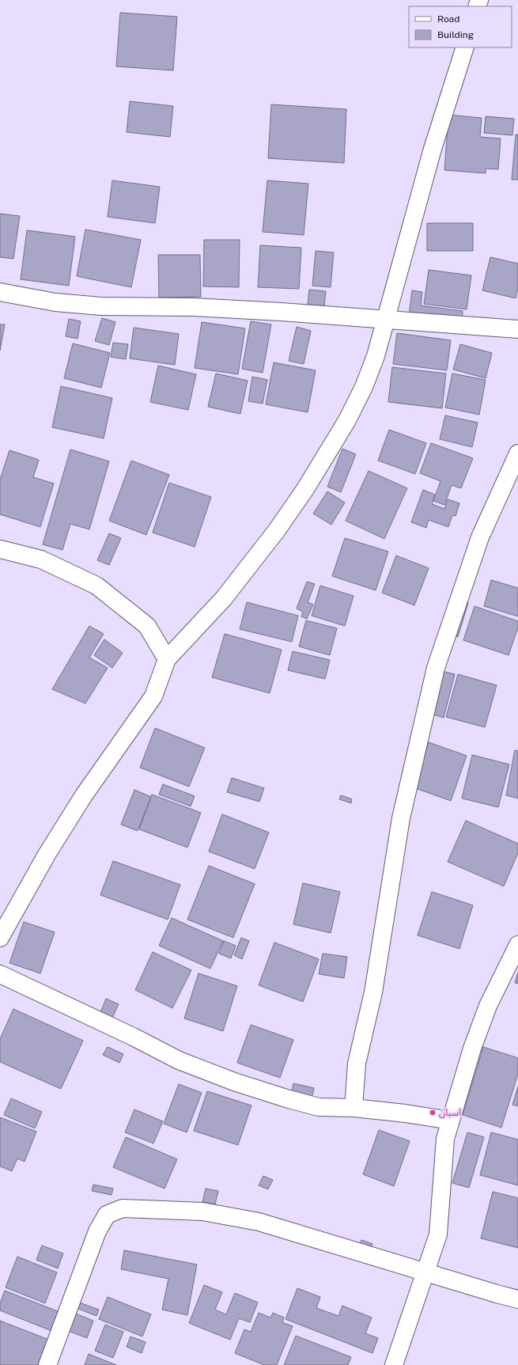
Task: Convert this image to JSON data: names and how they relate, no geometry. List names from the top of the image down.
{
  "places": ["اسبان"],
  "legend": ["Road", "Building"]
}
